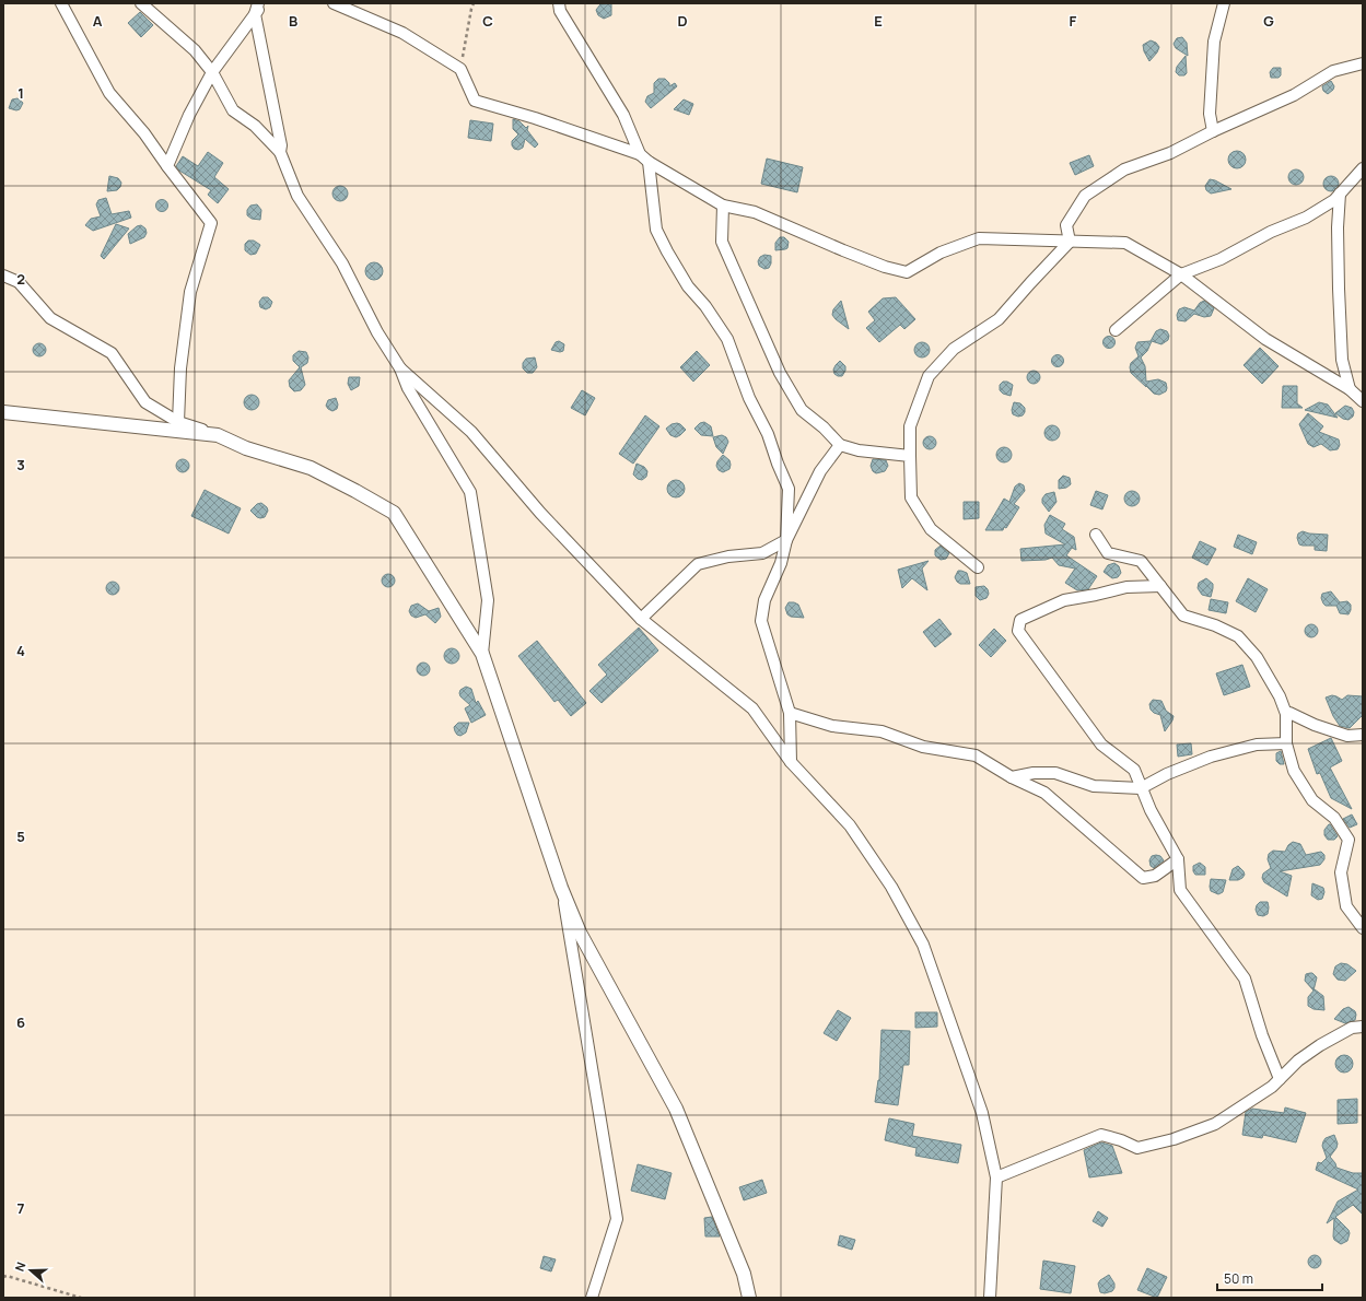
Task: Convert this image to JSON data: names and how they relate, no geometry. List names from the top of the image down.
{
  "scale_bar": "50 m",
  "north": "left",
  "grid": {
    "columns": [
      "A",
      "B",
      "C",
      "D",
      "E",
      "F",
      "G"
    ],
    "rows": [
      "1",
      "2",
      "3",
      "4",
      "5",
      "6",
      "7"
    ]
  }
}
